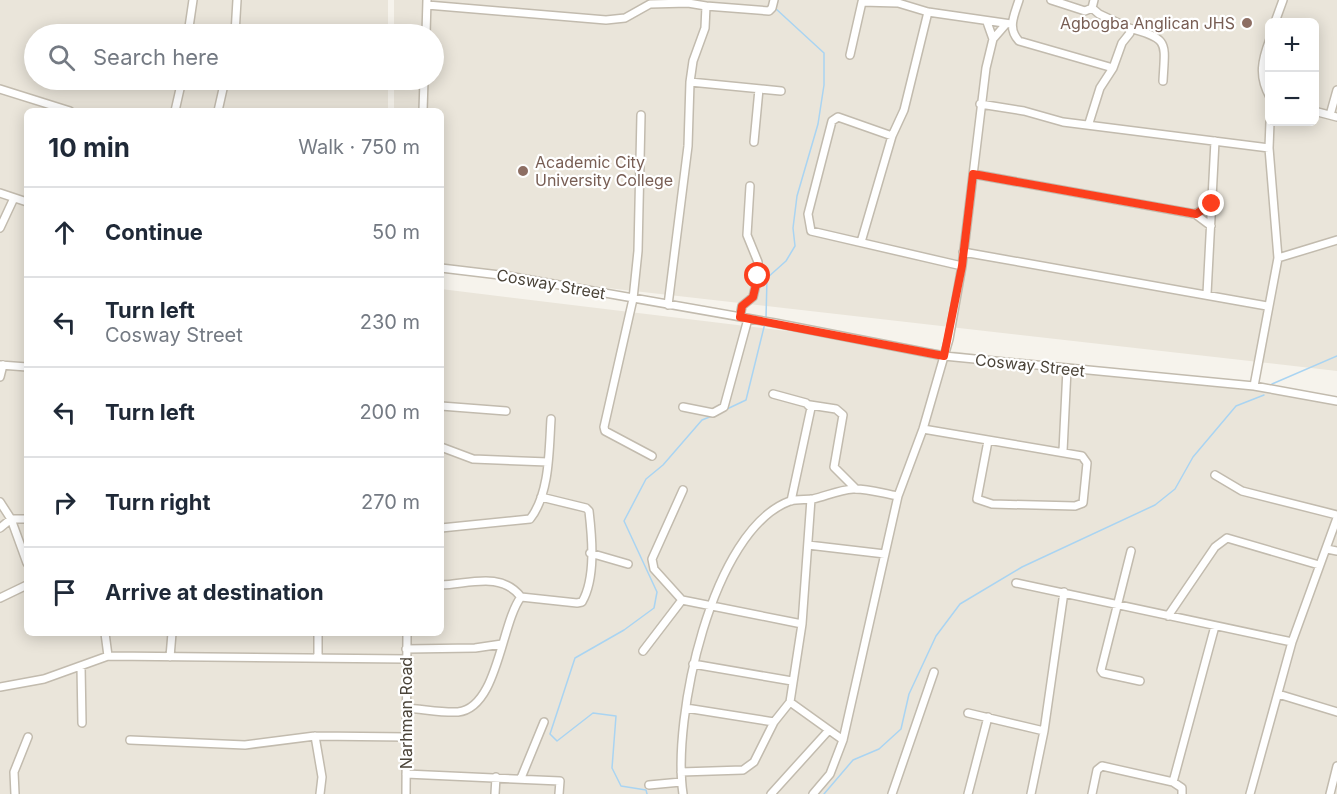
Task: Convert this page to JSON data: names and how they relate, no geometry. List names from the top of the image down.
{
  "streets": {
    "street": ["Cosway Street", "Narhman Road"]
  },
  "places": ["Agbogba Anglican JHS", "Academic City University College"],
  "page": {
    "map_buttons": ["+", "−"],
    "search": "Search here",
    "heading": ["10 min", "Walk · 750 m"],
    "list": [
      ["Continue", "50 m"],
      ["Turn left", "Cosway Street", "230 m"],
      ["Turn left", "200 m"],
      ["Turn right", "270 m"],
      "Arrive at destination"
    ]
  }
}
